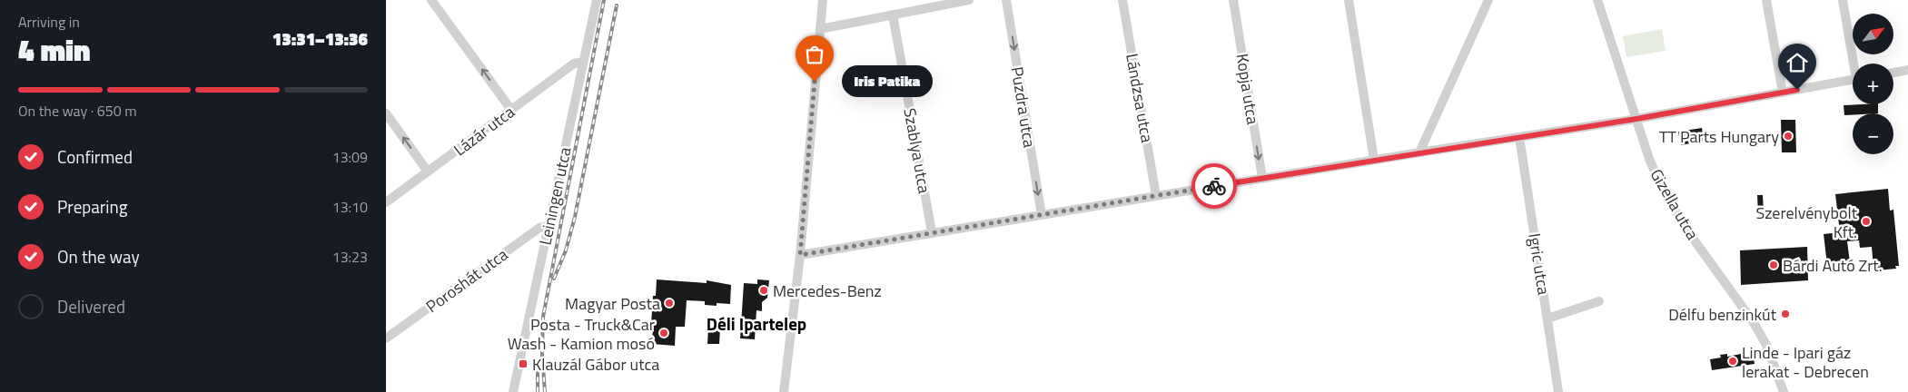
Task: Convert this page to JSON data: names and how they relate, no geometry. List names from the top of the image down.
{
  "streets": {
    "street": [
      "Kopja utca",
      "Lándzsa utca",
      "Puzdra utca",
      "Lázár utca",
      "Szablya utca",
      "Leiningen utca",
      "Gizella utca",
      "Igric utca",
      "Poroshát utca"
    ]
  },
  "crossings": [
    ["Lázár utca", "Leiningen utca"],
    ["Leiningen utca", "Poroshát utca"]
  ],
  "one_way": ["Kopja utca", "Puzdra utca"],
  "districts": ["Déli Ipartelep"],
  "places": {
    "other": [
      "Iris Patika",
      "TT Parts Hungary",
      "Szerelvénybolt Kft.",
      "Bárdi Autó Zrt.",
      "Mercedes-Benz",
      "Magyar Posta",
      "Délfu benzinkút",
      "Posta - Truck&Car Wash - Kamion mosó",
      "Linde - Ipari gáz lerakat - Debrecen"
    ],
    "transit": ["Klauzál Gábor utca"]
  },
  "north": "top right",
  "page": {
    "heading": ["4 min", "Arriving in", "13:31–13:36"],
    "map_buttons": ["+", "−"],
    "bubble": "Iris Patika",
    "bar": "On the way · 650 m",
    "list": [
      ["Confirmed", "13:09"],
      ["Preparing", "13:10"],
      ["On the way", "13:23"],
      "Delivered"
    ]
  }
}
